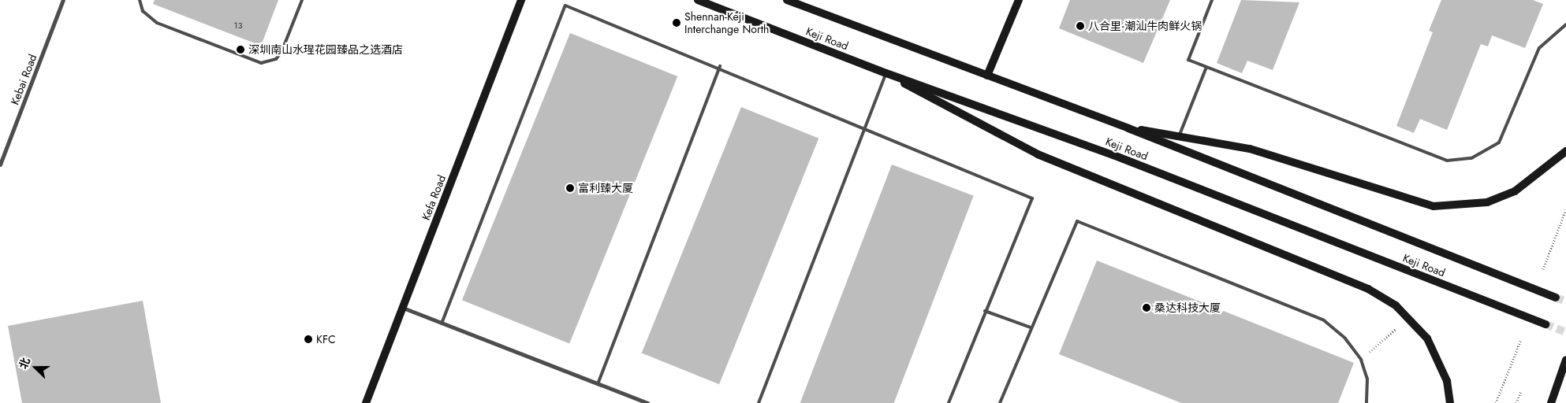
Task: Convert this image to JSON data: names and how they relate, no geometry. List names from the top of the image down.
{
  "streets": {
    "main road": ["Keji Road", "Kefa Road"],
    "street": ["Kebai Road"]
  },
  "places": [
    "Shennan-Keji Interchange North",
    "八合里·潮汕牛肉鲜火锅",
    "深圳南山水瑆花园臻品之选酒店",
    "富利臻大厦",
    "桑达科技大厦",
    "KFC"
  ],
  "house_numbers": ["13"],
  "north": "left"
}
